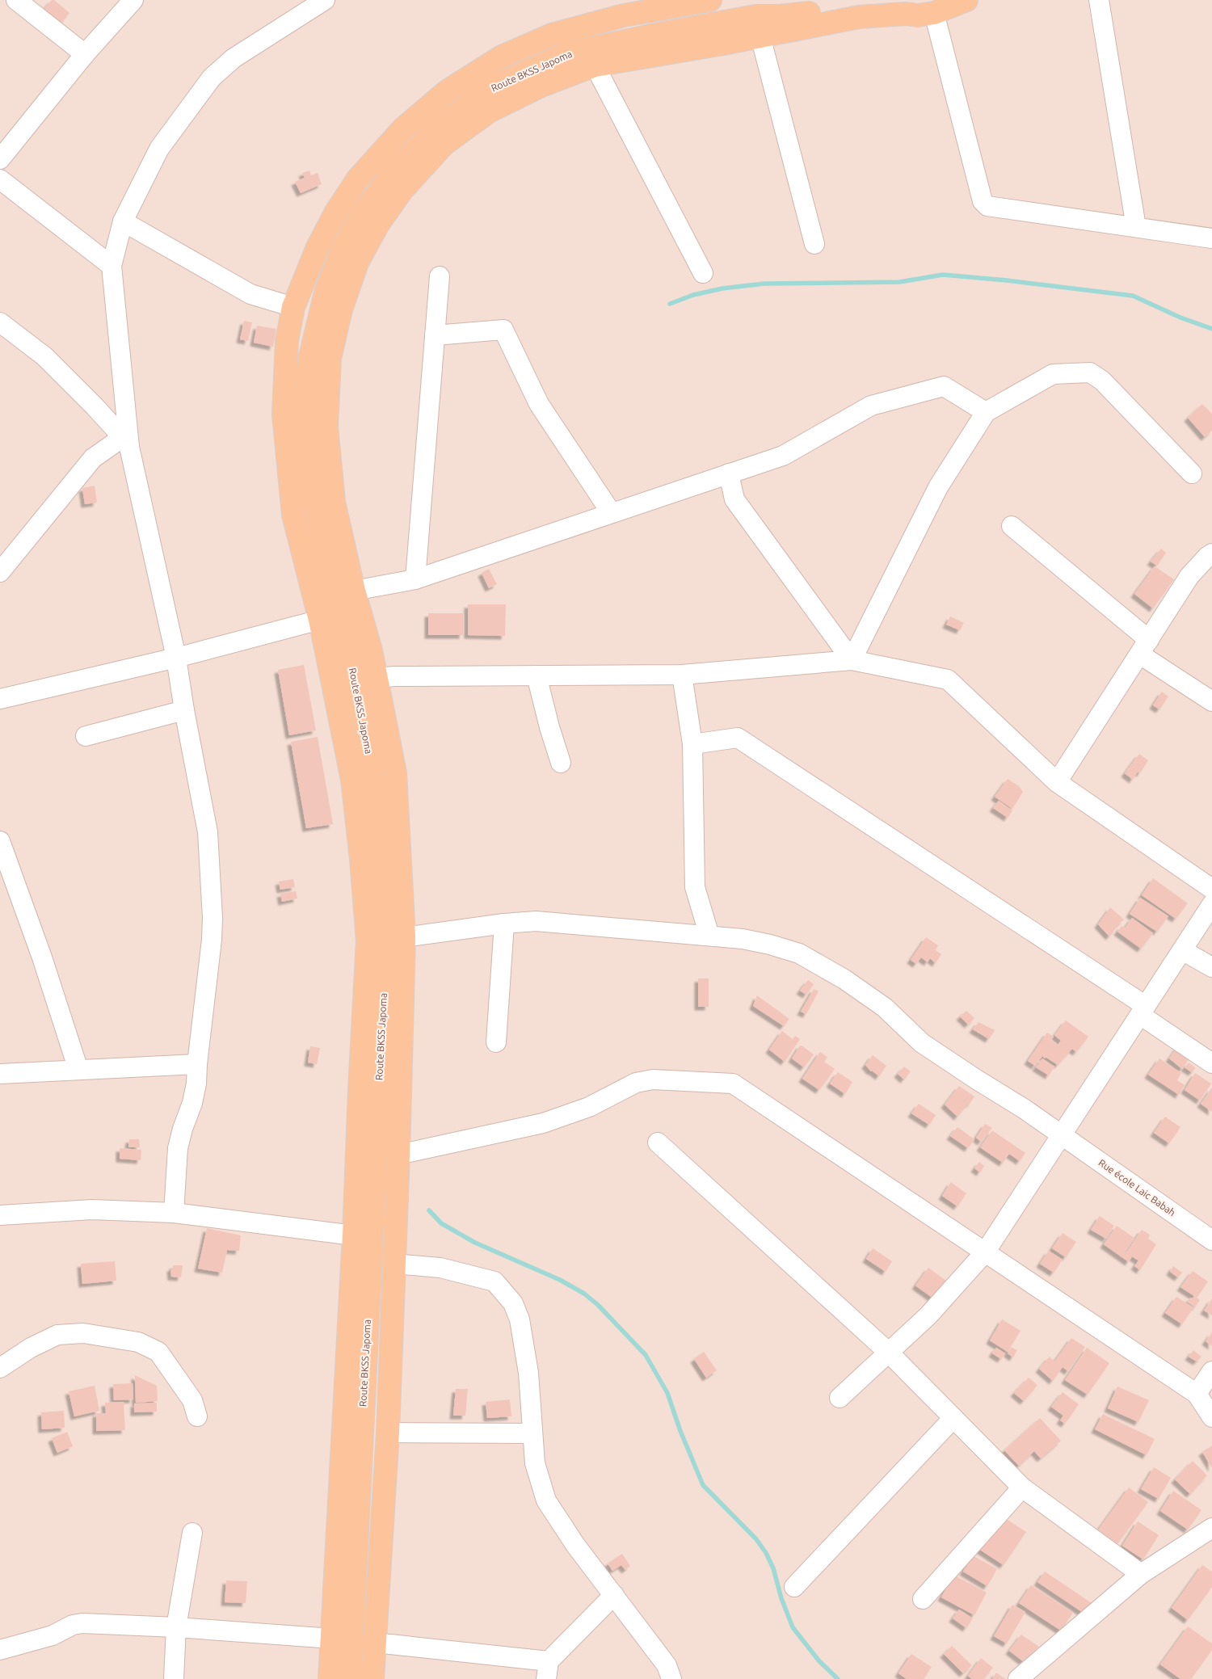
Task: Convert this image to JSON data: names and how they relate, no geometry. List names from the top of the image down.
{
  "streets": {
    "main road": ["Route BKSS Japoma"],
    "street": ["Rue école Laic Babah"]
  }
}
